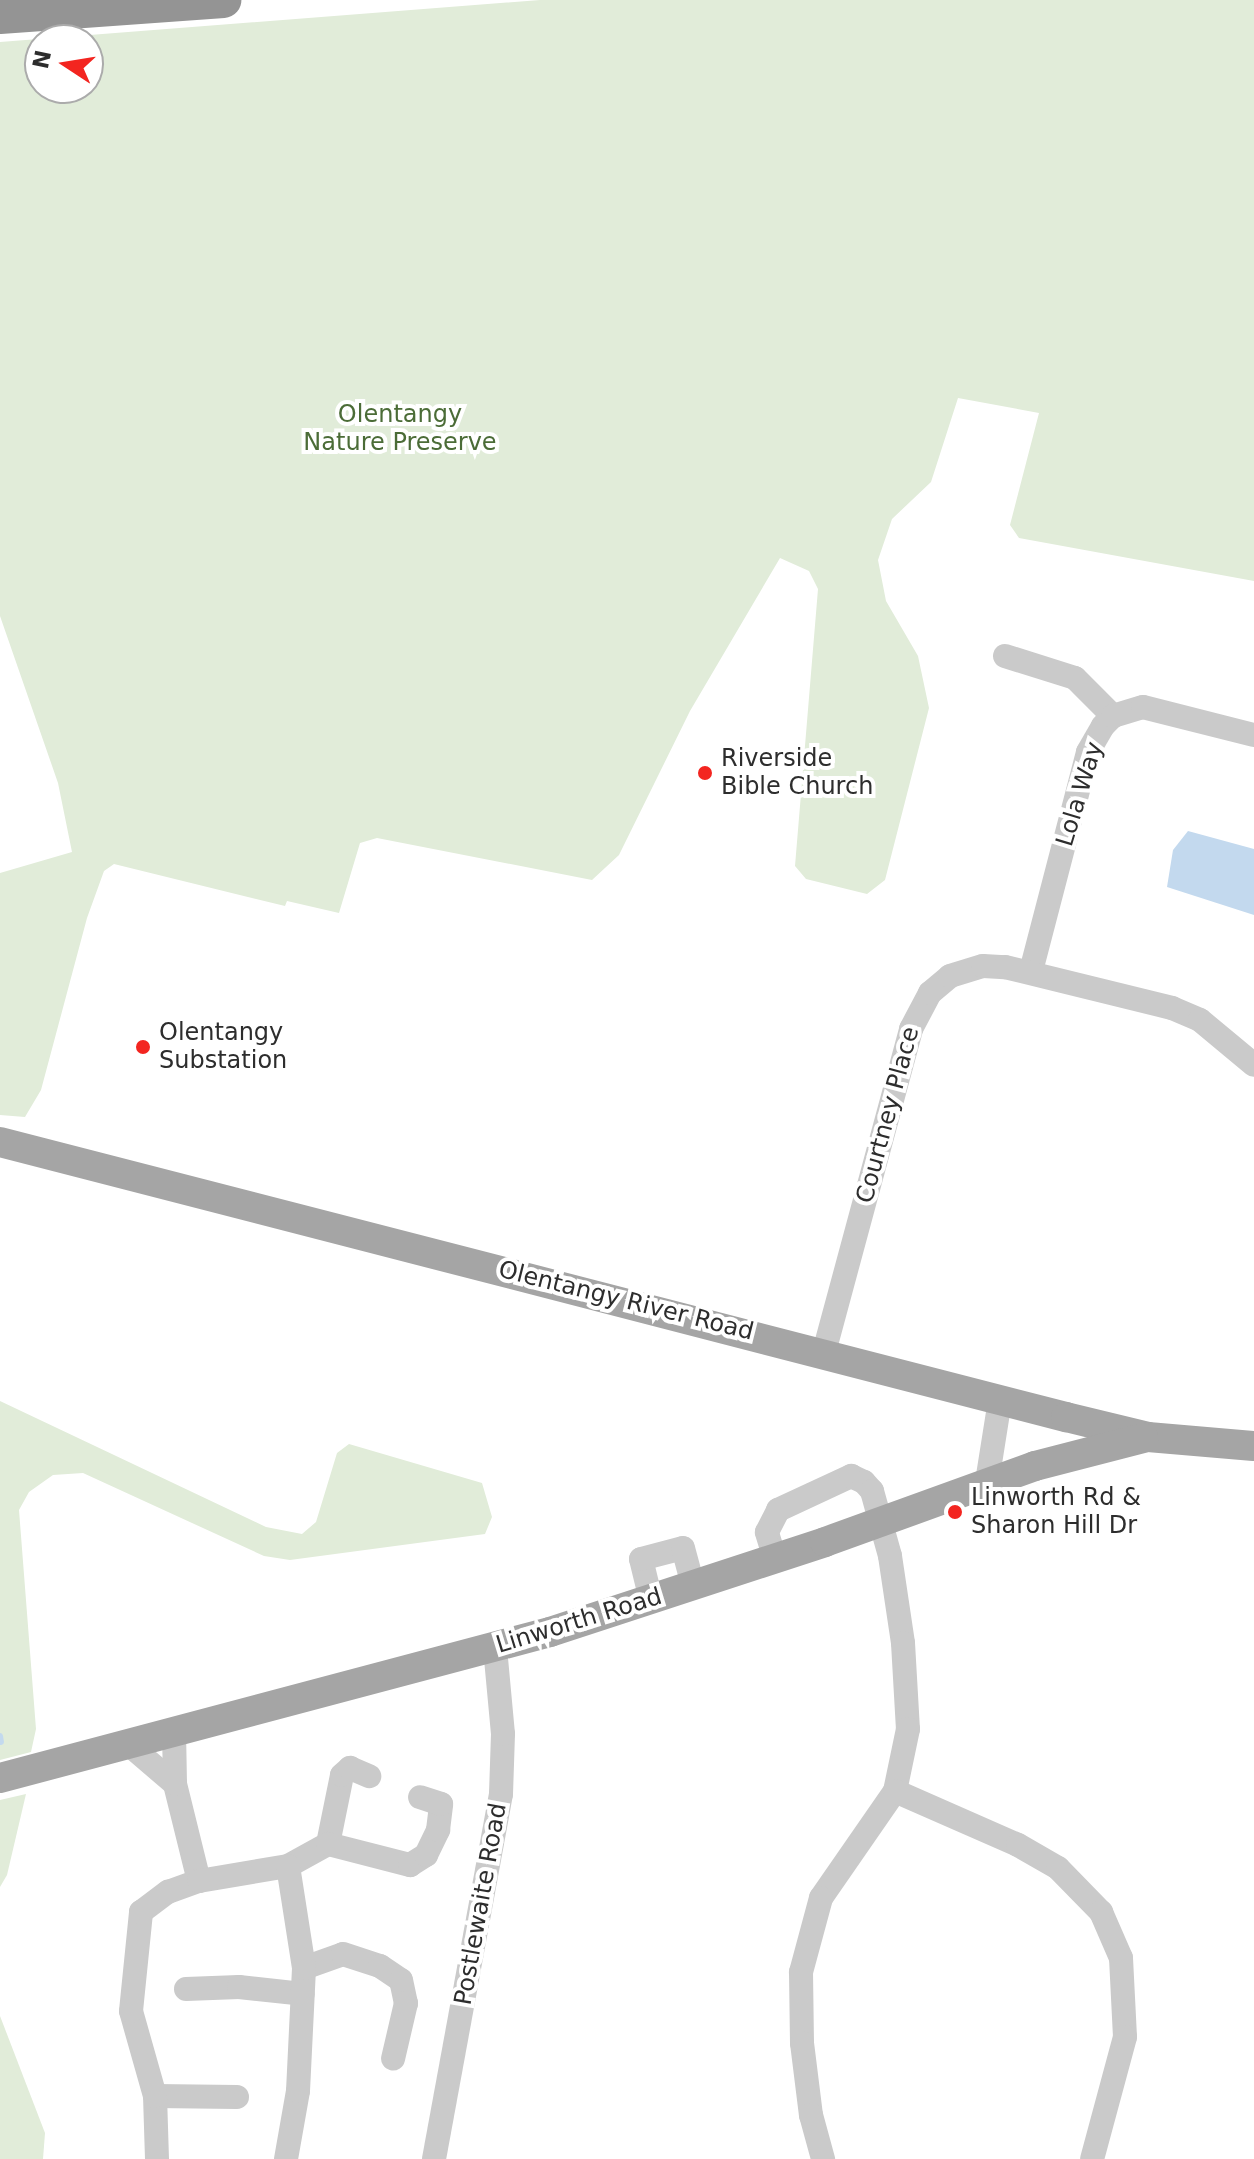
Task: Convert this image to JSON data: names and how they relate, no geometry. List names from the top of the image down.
{
  "streets": {
    "main road": ["Olentangy River Road", "Linworth Road"],
    "street": ["Lola Way", "Courtney Place", "Postlewaite Road"]
  },
  "crossings": [
    ["Lola Way", "Courtney Place"],
    ["Courtney Place", "Olentangy River Road"],
    ["Olentangy River Road", "Linworth Road"],
    ["Linworth Road", "Postlewaite Road"]
  ],
  "parks": ["Olentangy Nature Preserve"],
  "places": ["Riverside Bible Church", "Olentangy Substation", "Linworth Rd & Sharon Hill Dr"],
  "north": "left"
}
